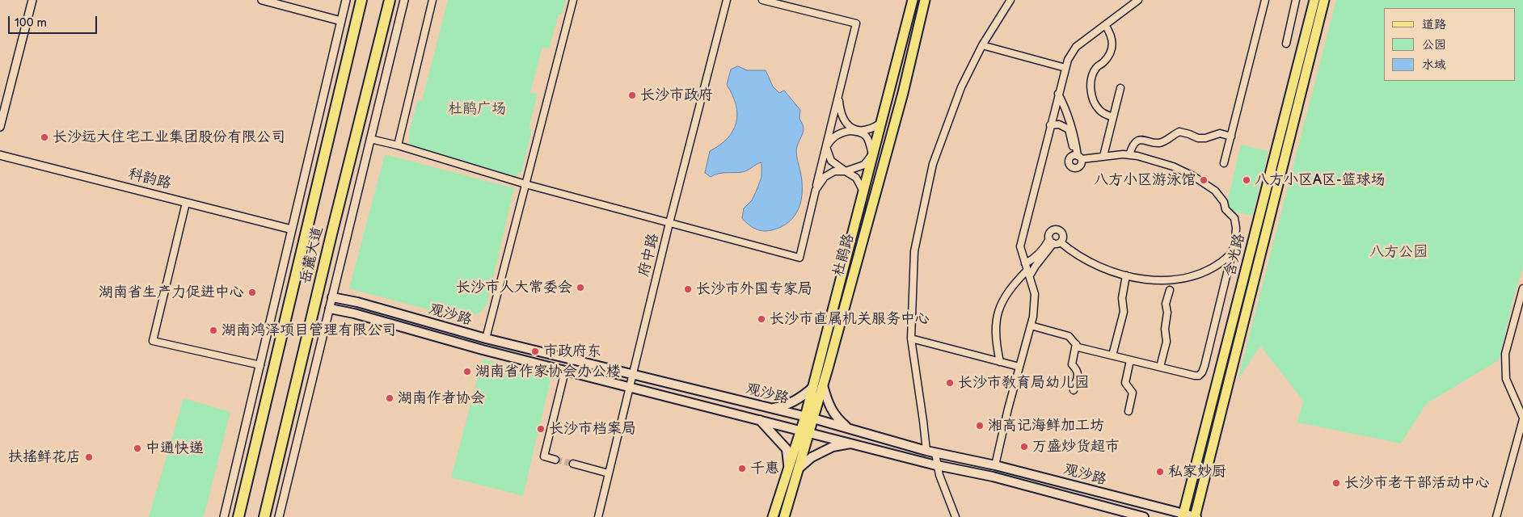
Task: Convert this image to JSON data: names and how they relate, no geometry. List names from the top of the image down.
{
  "streets": {
    "highway": ["岳麓大道"],
    "main road": ["杜鹃路", "含光路", "观沙路"],
    "street": ["科韵路", "府中路"]
  },
  "crossings": [
    ["府中路", "观沙路"],
    ["杜鹃路", "观沙路"],
    ["含光路", "观沙路"]
  ],
  "parks": ["杜鹃广场", "八方公园"],
  "places": [
    "长沙市政府",
    "长沙远大住宅工业集团股份有限公司",
    "八方小区游泳馆",
    "八方小区A区-篮球场",
    "长沙市人大常委会",
    "长沙市外国专家局",
    "湖南省生产力促进中心",
    "长沙市直属机关服务中心",
    "湖南鸿泽项目管理有限公司",
    "市政府东",
    "湖南省作家协会办公楼",
    "长沙市教育局幼儿园",
    "湖南作者协会",
    "湘高记海鲜加工坊",
    "长沙市档案局",
    "万盛炒货超市",
    "中通快递",
    "扶摇鲜花店",
    "千惠",
    "私家妙厨",
    "长沙市老干部活动中心"
  ],
  "legend": ["道路", "公园", "水域"],
  "scale_bar": "100 m"
}
